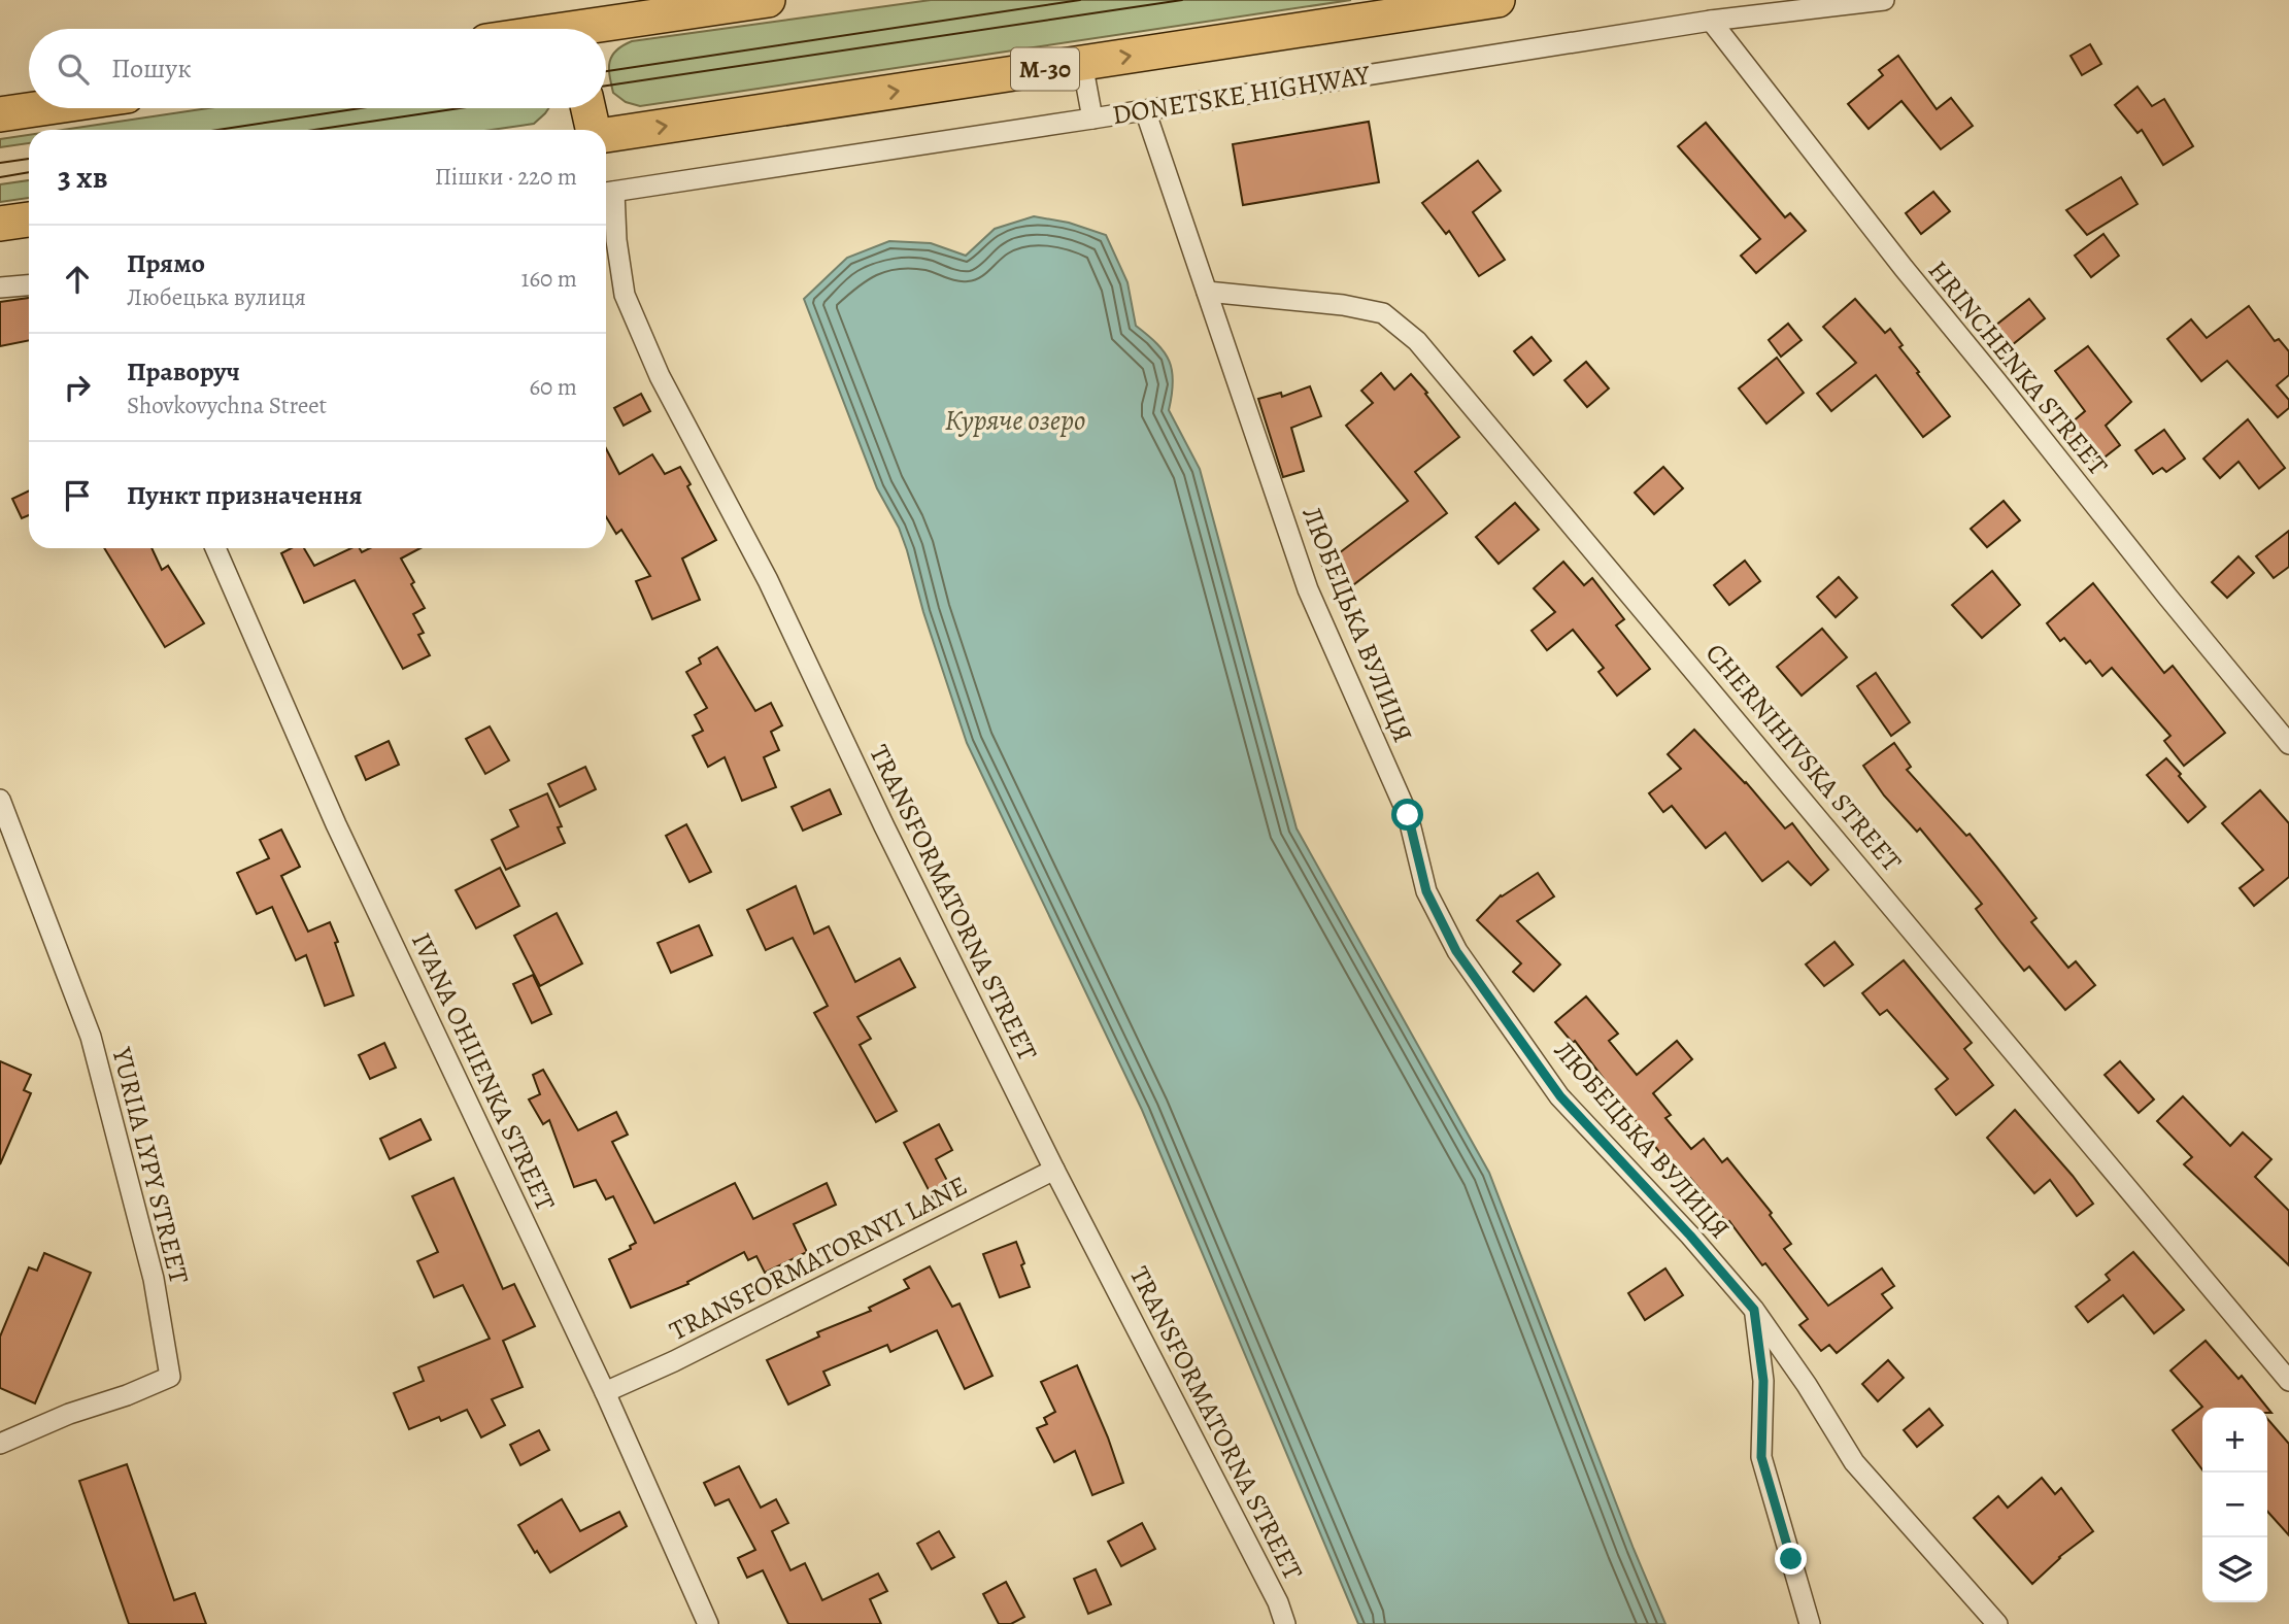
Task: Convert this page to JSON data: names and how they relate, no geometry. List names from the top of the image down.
{
  "streets": {
    "highway": ["М-30", "DONETSKE HIGHWAY"],
    "street": [
      "HRINCHENKA STREET",
      "ЛЮБЕЦЬКА ВУЛИЦЯ",
      "CHERNIHIVSKA STREET",
      "TRANSFORMATORNA STREET",
      "IVANA OHIIENKA STREET",
      "YURIIA LYPY STREET",
      "TRANSFORMATORNYI LANE"
    ]
  },
  "crossings": [
    ["DONETSKE HIGHWAY", "HRINCHENKA STREET"],
    ["DONETSKE HIGHWAY", "ЛЮБЕЦЬКА ВУЛИЦЯ"],
    ["DONETSKE HIGHWAY", "TRANSFORMATORNA STREET"],
    ["ЛЮБЕЦЬКА ВУЛИЦЯ", "CHERNIHIVSKA STREET"],
    ["TRANSFORMATORNA STREET", "TRANSFORMATORNYI LANE"],
    ["IVANA OHIIENKA STREET", "TRANSFORMATORNYI LANE"]
  ],
  "one_way": ["DONETSKE HIGHWAY"],
  "water": ["Куряче озеро"],
  "page": {
    "search": "Пошук",
    "heading": ["3 хв", "Пішки · 220 m"],
    "list": [
      ["Прямо", "Любецька вулиця", "160 m"],
      ["Праворуч", "Shovkovychna Street", "60 m"],
      "Пункт призначення"
    ],
    "map_buttons": ["+", "−"]
  }
}
